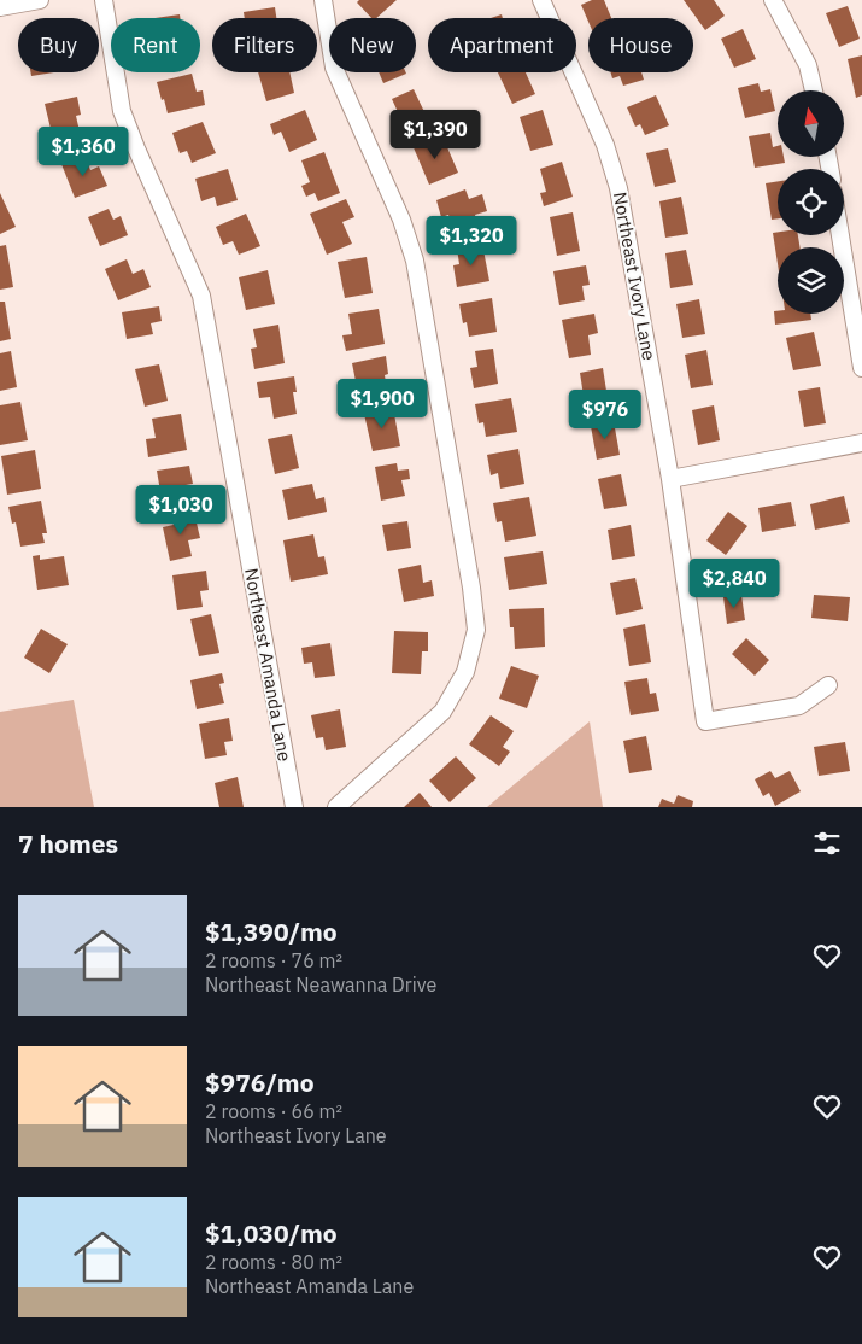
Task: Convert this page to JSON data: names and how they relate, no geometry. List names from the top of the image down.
{
  "streets": {
    "street": ["Northeast Ivory Lane", "Northeast Amanda Lane"]
  },
  "north": "top",
  "page": {
    "chip": [
      "Buy",
      "Rent",
      "Filters",
      "New",
      "Apartment",
      "House"
    ],
    "price": [
      "$1,390",
      "$1,360",
      "$1,320",
      "$1,900",
      "$976",
      "$1,030",
      "$2,840"
    ],
    "heading": "7 homes",
    "list": [
      {
        "name": "$1,390/mo",
        "note": "2 rooms · 76 m² · Northeast Neawanna Drive"
      },
      {
        "name": "$976/mo",
        "note": "2 rooms · 66 m² · Northeast Ivory Lane"
      },
      {
        "name": "$1,030/mo",
        "note": "2 rooms · 80 m² · Northeast Amanda Lane"
      }
    ]
  }
}
